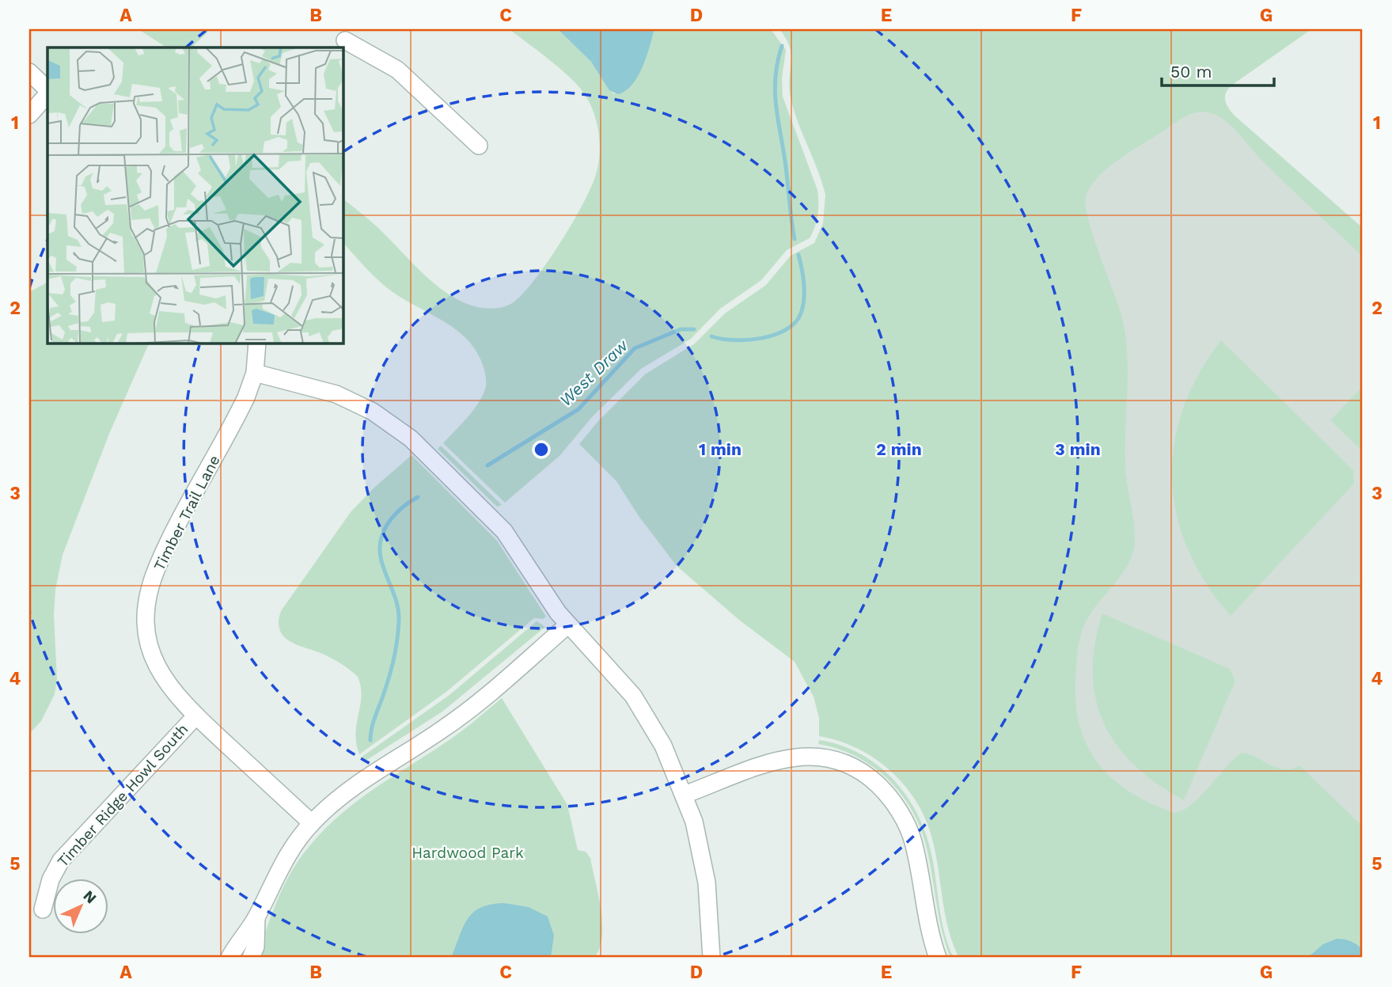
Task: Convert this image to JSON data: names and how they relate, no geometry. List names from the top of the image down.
{
  "streets": {
    "street": ["Timber Trail Lane", "Timber Ridge Howl South"]
  },
  "crossings": [
    ["Timber Trail Lane", "Timber Ridge Howl South"]
  ],
  "water": ["West Draw"],
  "parks": ["Hardwood Park"],
  "scale_bar": "50 m",
  "north": "top right",
  "grid": {
    "columns": [
      "A",
      "B",
      "C",
      "D",
      "E",
      "F",
      "G"
    ],
    "rows": [
      "1",
      "2",
      "3",
      "4",
      "5"
    ]
  },
  "rings": ["1 min", "2 min", "3 min"]
}
